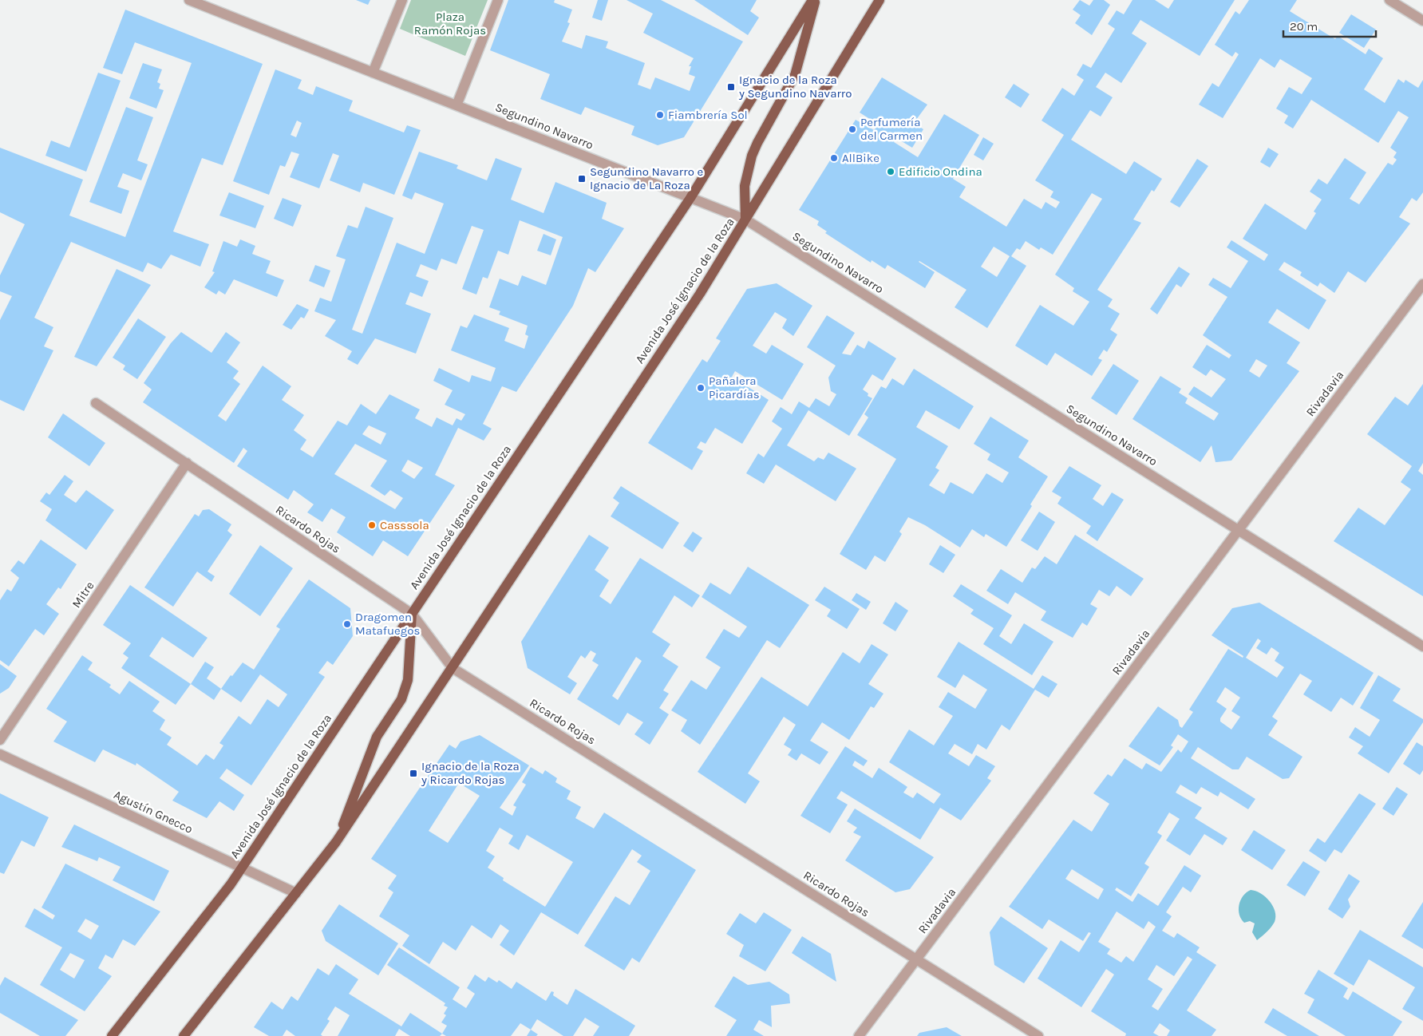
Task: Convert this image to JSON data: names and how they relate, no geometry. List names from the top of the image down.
{
  "streets": {
    "main road": ["Avenida José Ignacio de la Roza"],
    "street": [
      "Segundino Navarro",
      "Rivadavia",
      "Ricardo Rojas",
      "Mitre",
      "Agustín Gnecco"
    ]
  },
  "crossings": [
    ["Segundino Navarro", "Avenida José Ignacio de la Roza"],
    ["Segundino Navarro", "Rivadavia"],
    ["Avenida José Ignacio de la Roza", "Ricardo Rojas"],
    ["Avenida José Ignacio de la Roza", "Agustín Gnecco"],
    ["Rivadavia", "Ricardo Rojas"],
    ["Ricardo Rojas", "Mitre"]
  ],
  "parks": ["Plaza Ramón Rojas"],
  "places": {
    "transit": ["Ignacio de la Roza y Segundino Navarro", "Segundino Navarro e Ignacio de La Roza", "Ignacio de la Roza y Ricardo Rojas"],
    "other": [
      "Fiambrería Sol",
      "Perfumería del Carmen",
      "AllBike",
      "Edificio Ondina",
      "Pañalera Picardías",
      "Casssola",
      "Dragomen Matafuegos"
    ]
  },
  "scale_bar": "20 m"
}
